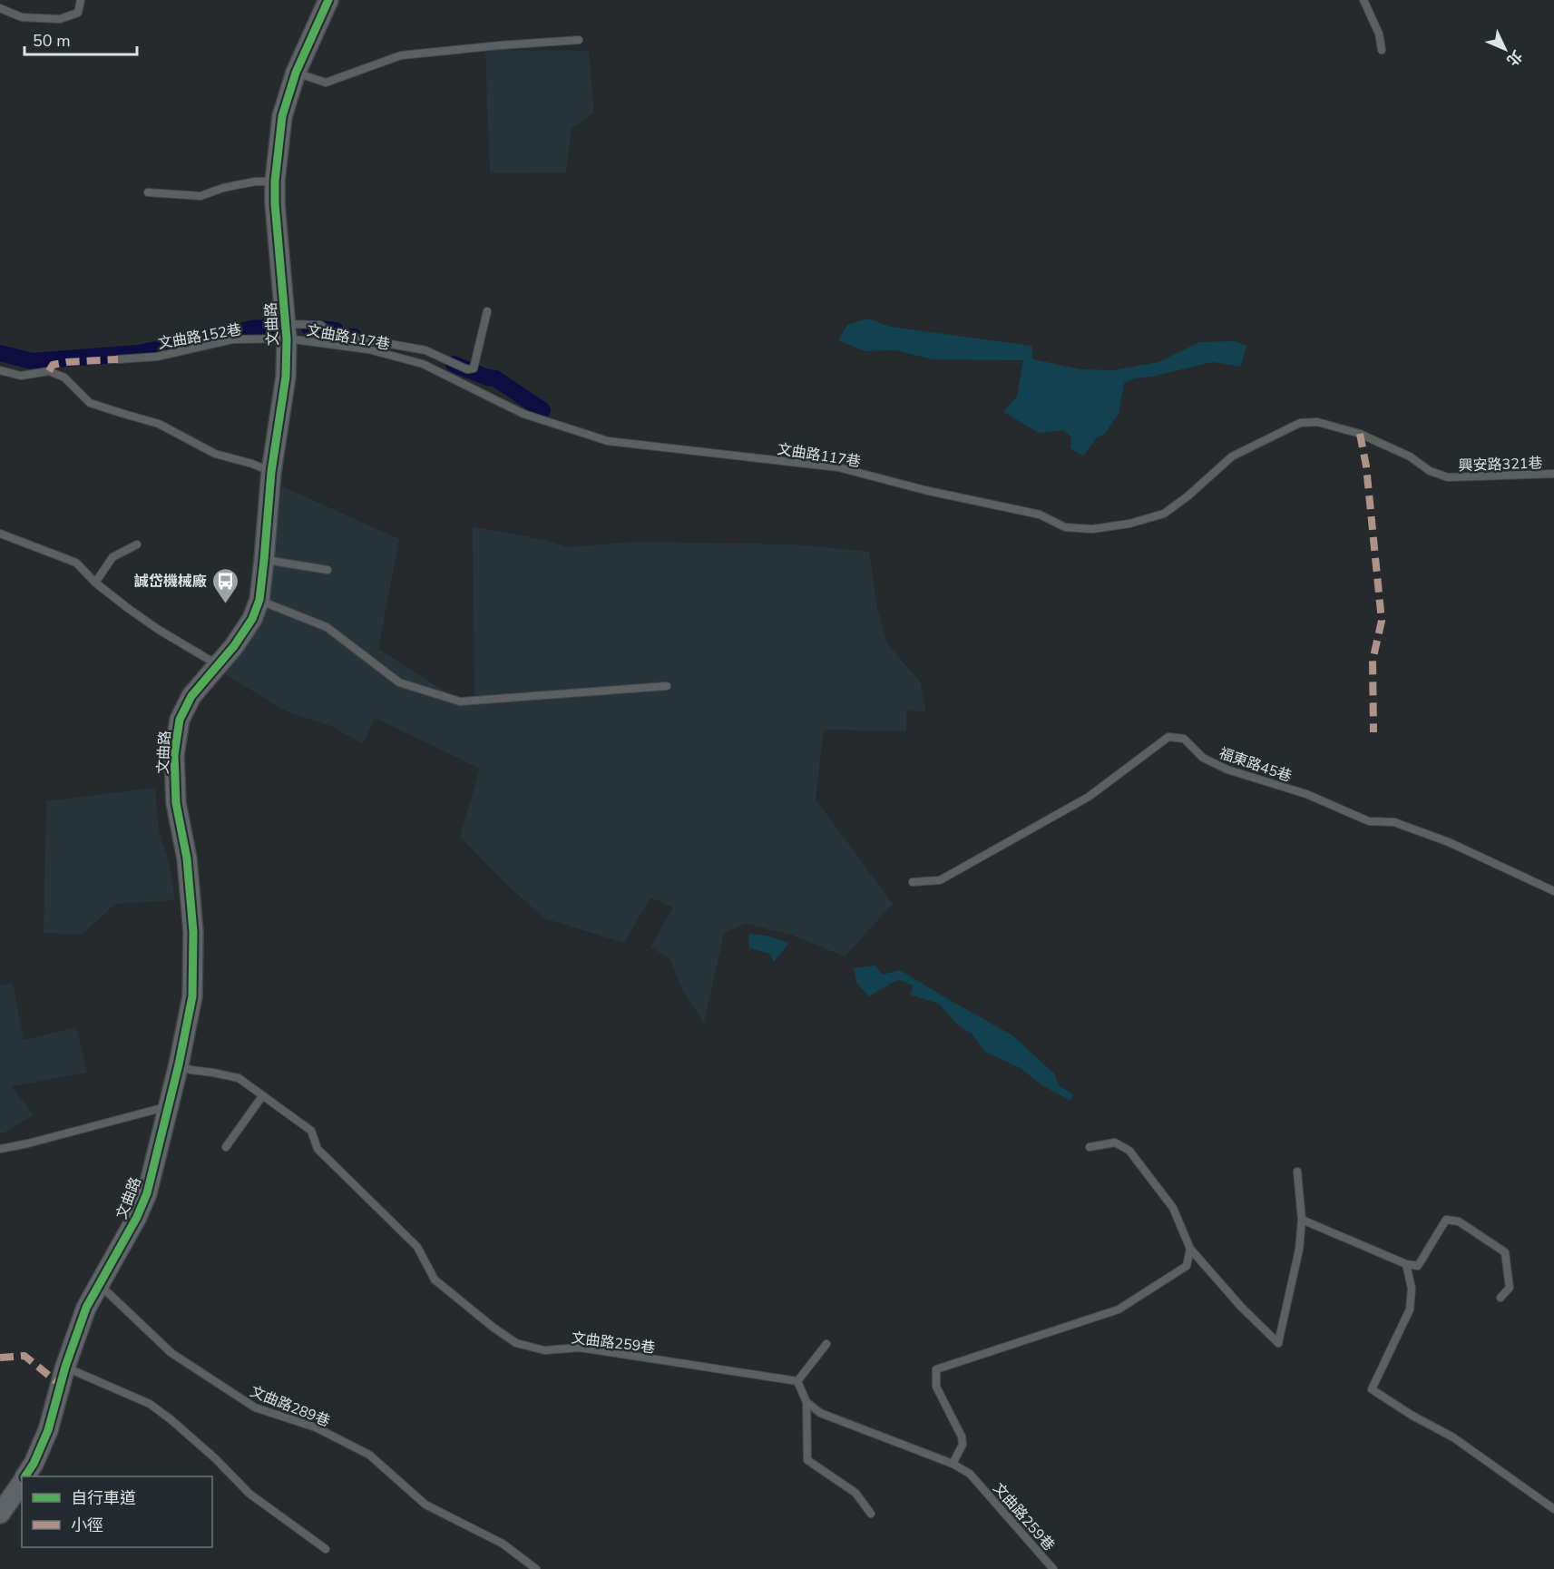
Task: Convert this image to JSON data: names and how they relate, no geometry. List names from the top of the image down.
{
  "streets": {
    "street": ["文曲路"],
    "lane": [
      "文曲路152巷",
      "文曲路117巷",
      "興安路321巷",
      "福東路45巷",
      "文曲路259巷",
      "文曲路289巷"
    ]
  },
  "crossings": [
    ["文曲路", "文曲路152巷"],
    ["文曲路", "文曲路117巷"],
    ["文曲路", "文曲路259巷"],
    ["文曲路", "文曲路289巷"],
    ["文曲路152巷", "文曲路117巷"],
    ["文曲路117巷", "興安路321巷"]
  ],
  "places": {
    "bus stop": ["誠岱機械廠"]
  },
  "legend": ["自行車道", "小徑"],
  "scale_bar": "50 m",
  "north": "bottom right"
}
